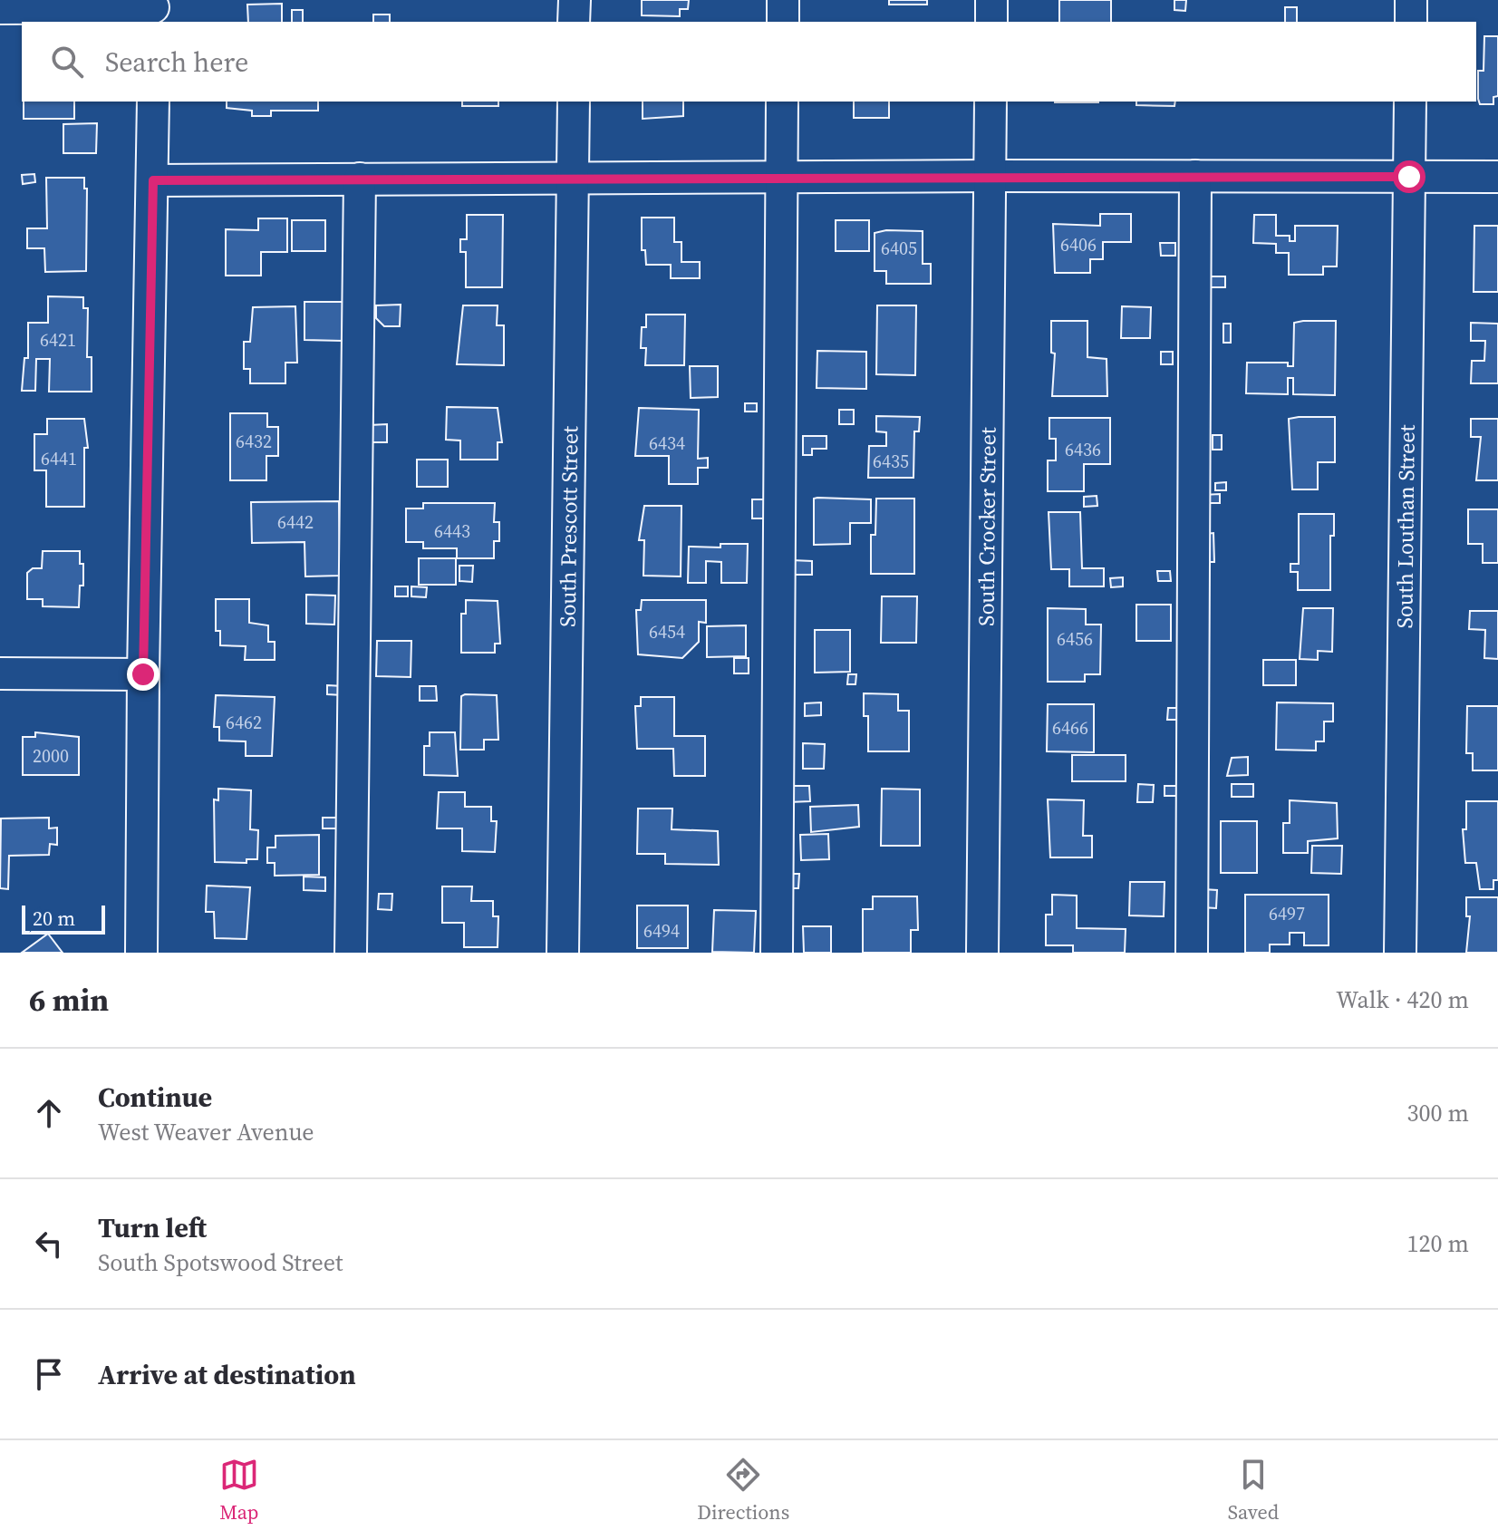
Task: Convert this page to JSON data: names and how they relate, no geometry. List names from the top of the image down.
{
  "streets": {
    "street": ["South Crocker Street", "South Prescott Street", "South Louthan Street"]
  },
  "house_numbers": [
    "6406",
    "6405",
    "6421",
    "6432",
    "6434",
    "6436",
    "6441",
    "6435",
    "6442",
    "6443",
    "6454",
    "6456",
    "6462",
    "6466",
    "2000",
    "6497",
    "6494"
  ],
  "scale_bar": "20 m",
  "page": {
    "search": "Search here",
    "scale": "20 m",
    "heading": ["6 min", "Walk · 420 m"],
    "list": [
      ["Continue", "West Weaver Avenue", "300 m"],
      ["Turn left", "South Spotswood Street", "120 m"],
      "Arrive at destination"
    ],
    "nav": ["Map", "Directions", "Saved"]
  }
}
